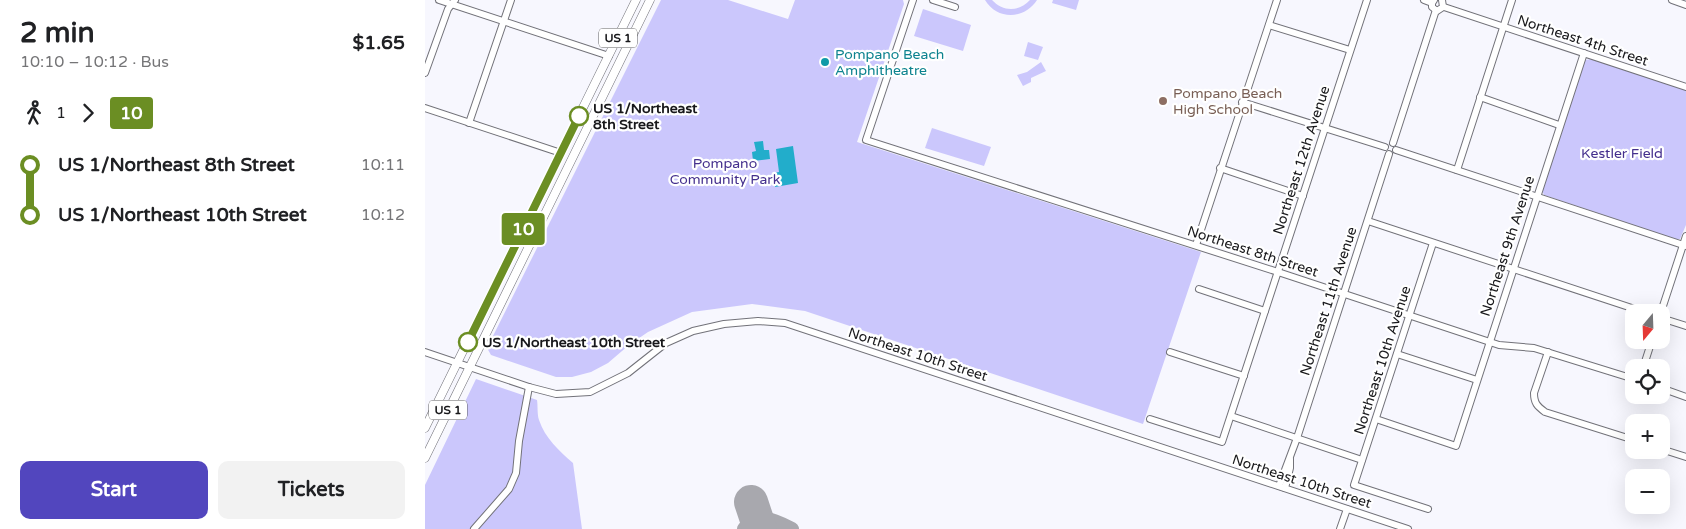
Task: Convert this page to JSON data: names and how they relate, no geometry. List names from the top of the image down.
{
  "streets": {
    "main road": ["US 1"],
    "street": [
      "Northeast 4th Street",
      "Northeast 12th Avenue",
      "Northeast 9th Avenue",
      "Northeast 8th Street",
      "Northeast 11th Avenue",
      "Northeast 10th Street",
      "Northeast 10th Avenue"
    ]
  },
  "crossings": [
    ["US 1", "Northeast 10th Street"],
    ["Northeast 4th Street", "Northeast 9th Avenue"],
    ["Northeast 12th Avenue", "Northeast 8th Street"],
    ["Northeast 9th Avenue", "Northeast 8th Street"],
    ["Northeast 9th Avenue", "Northeast 10th Avenue"],
    ["Northeast 8th Street", "Northeast 11th Avenue"],
    ["Northeast 8th Street", "Northeast 10th Avenue"],
    ["Northeast 11th Avenue", "Northeast 10th Street"]
  ],
  "parks": ["Kestler Field", "Pompano Community Park"],
  "places": [
    "Pompano Beach Amphitheatre",
    "Pompano Beach High School",
    "US 1/Northeast 8th Street",
    "US 1/Northeast 10th Street"
  ],
  "lines": ["bus line 10"],
  "north": "bottom",
  "page": {
    "heading": ["2 min", "10:10 – 10:12 · Bus", "$1.65"],
    "on_map": "10",
    "legs": ["1", "10"],
    "list": [
      {
        "name": "US 1/Northeast 8th Street",
        "value": "10:11"
      },
      {
        "name": "US 1/Northeast 10th Street",
        "value": "10:12"
      }
    ],
    "map_buttons": ["+", "−"],
    "buttons": ["Start", "Tickets"]
  }
}
